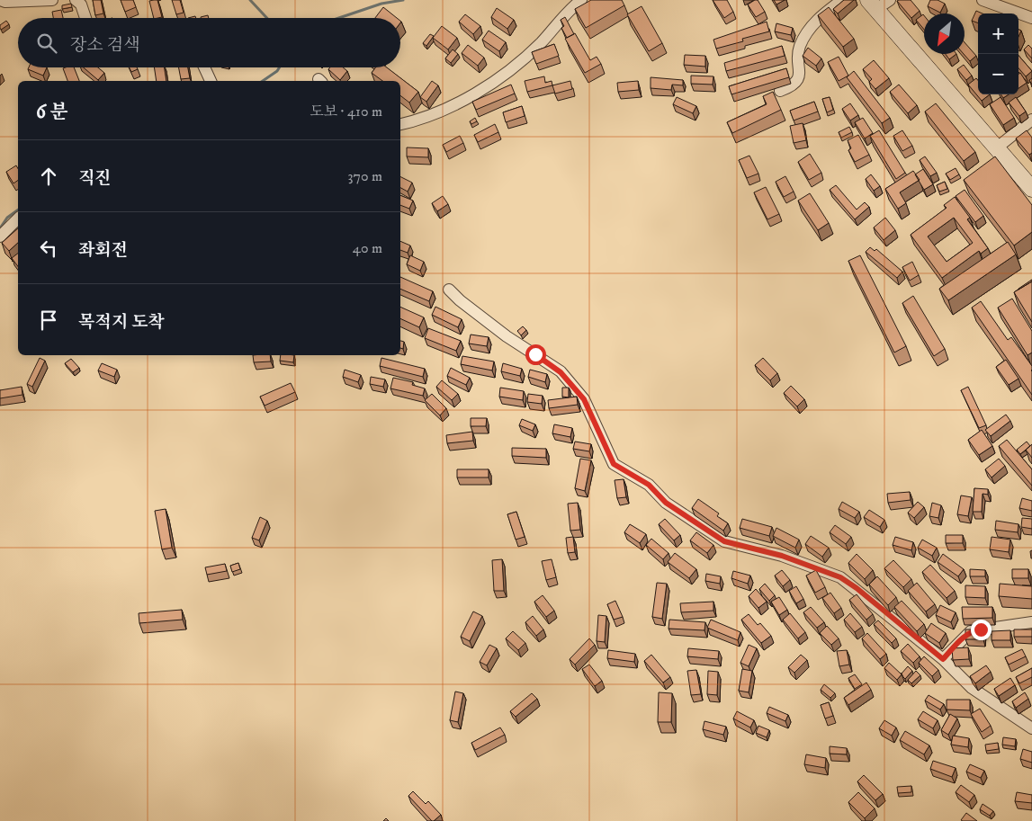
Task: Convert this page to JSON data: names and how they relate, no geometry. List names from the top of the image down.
{
  "north": "bottom left",
  "page": {
    "map_buttons": ["+", "−"],
    "search": "장소 검색",
    "heading": ["6 분", "도보 · 410 m"],
    "list": [
      ["직진", "370 m"],
      ["좌회전", "40 m"],
      "목적지 도착"
    ]
  }
}
